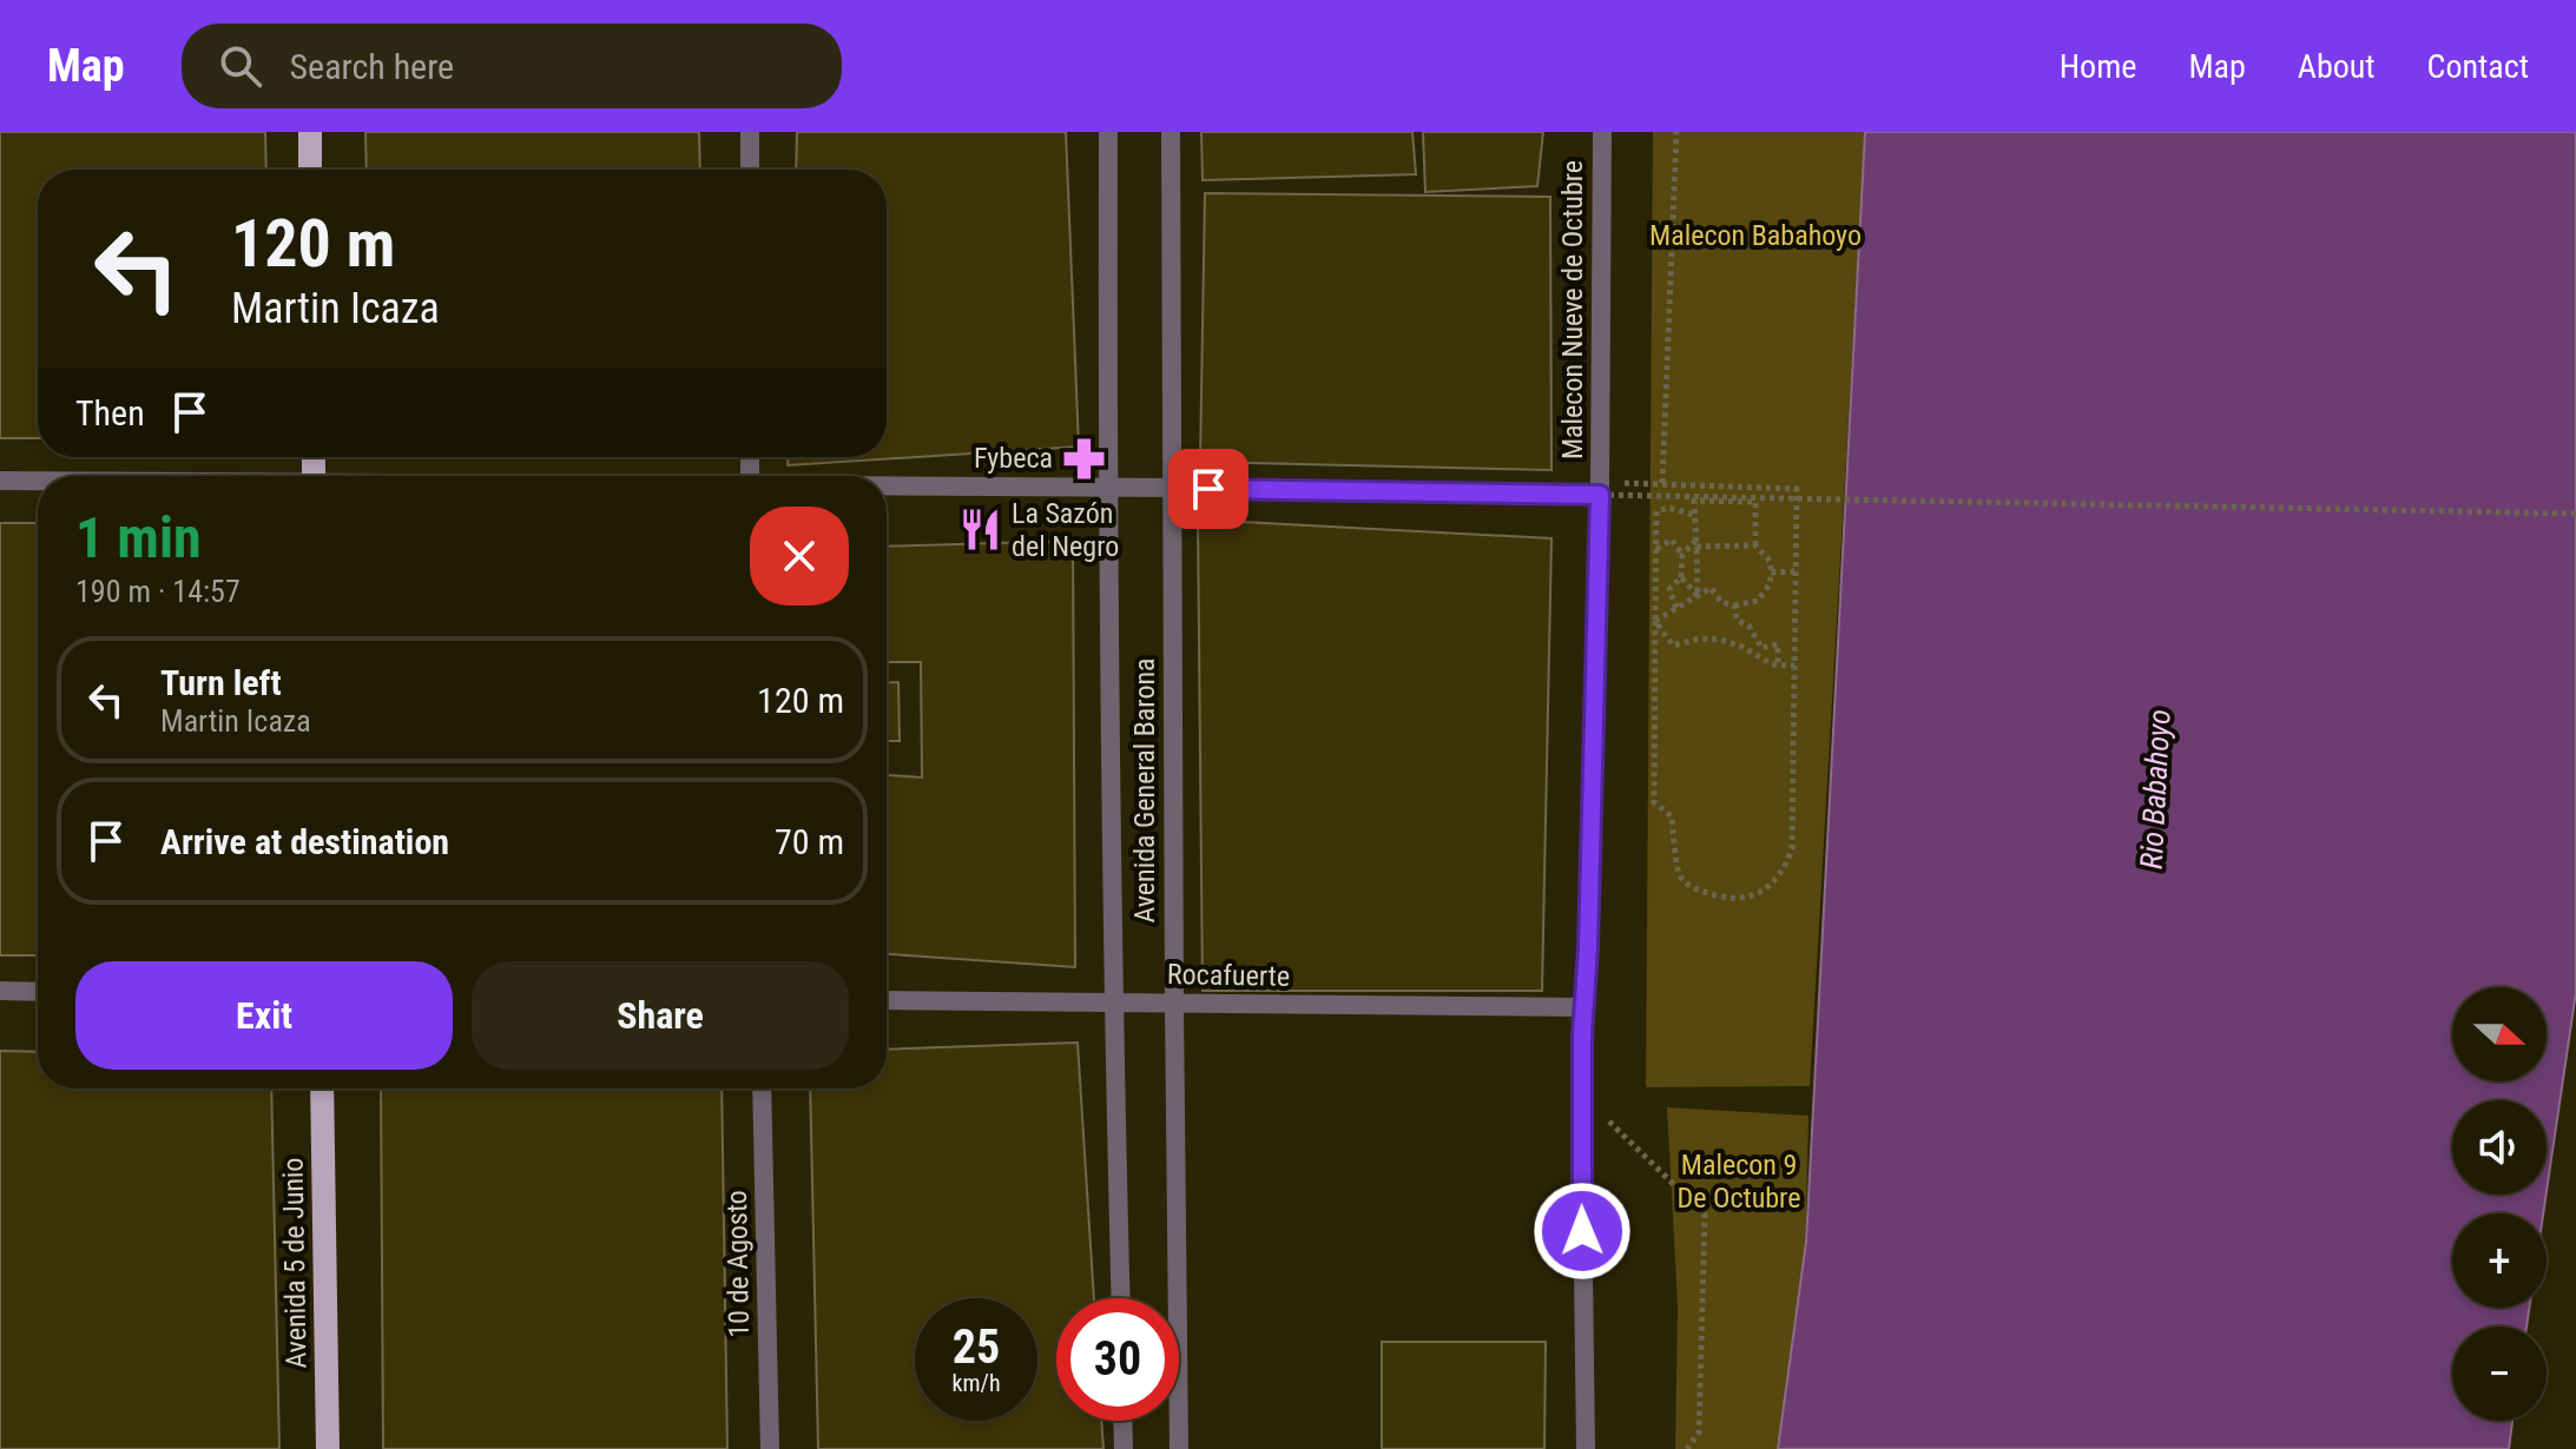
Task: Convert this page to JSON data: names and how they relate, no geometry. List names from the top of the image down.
{
  "streets": {
    "main road": ["Avenida 5 de Junio"],
    "street": [
      "Malecon Nueve de Octubre",
      "Avenida General Barona",
      "Rocafuerte",
      "10 de Agosto"
    ]
  },
  "crossings": [
    ["Malecon Nueve de Octubre", "Rocafuerte"],
    ["Avenida General Barona", "Rocafuerte"]
  ],
  "water": ["Rio Babahoyo"],
  "parks": ["Malecon Babahoyo", "Malecon 9 De Octubre"],
  "places": {
    "pharmacy": ["Fybeca"],
    "restaurant": ["La Sazón del Negro"]
  },
  "north": "right",
  "page": {
    "header": "Map",
    "search": "Search here",
    "nav": [
      "Home",
      "Map",
      "About",
      "Contact"
    ],
    "turn": ["120 m", "Martin Icaza"],
    "then": "Then",
    "heading": ["1 min", "190 m · 14:57"],
    "list": [
      {
        "name": "Turn left",
        "note": "Martin Icaza",
        "value": "120 m"
      },
      {
        "name": "Arrive at destination",
        "value": "70 m"
      }
    ],
    "buttons": ["Exit", "Share"],
    "map_buttons": ["+", "−"],
    "speed": "25 km/h",
    "limit": "30"
  }
}
